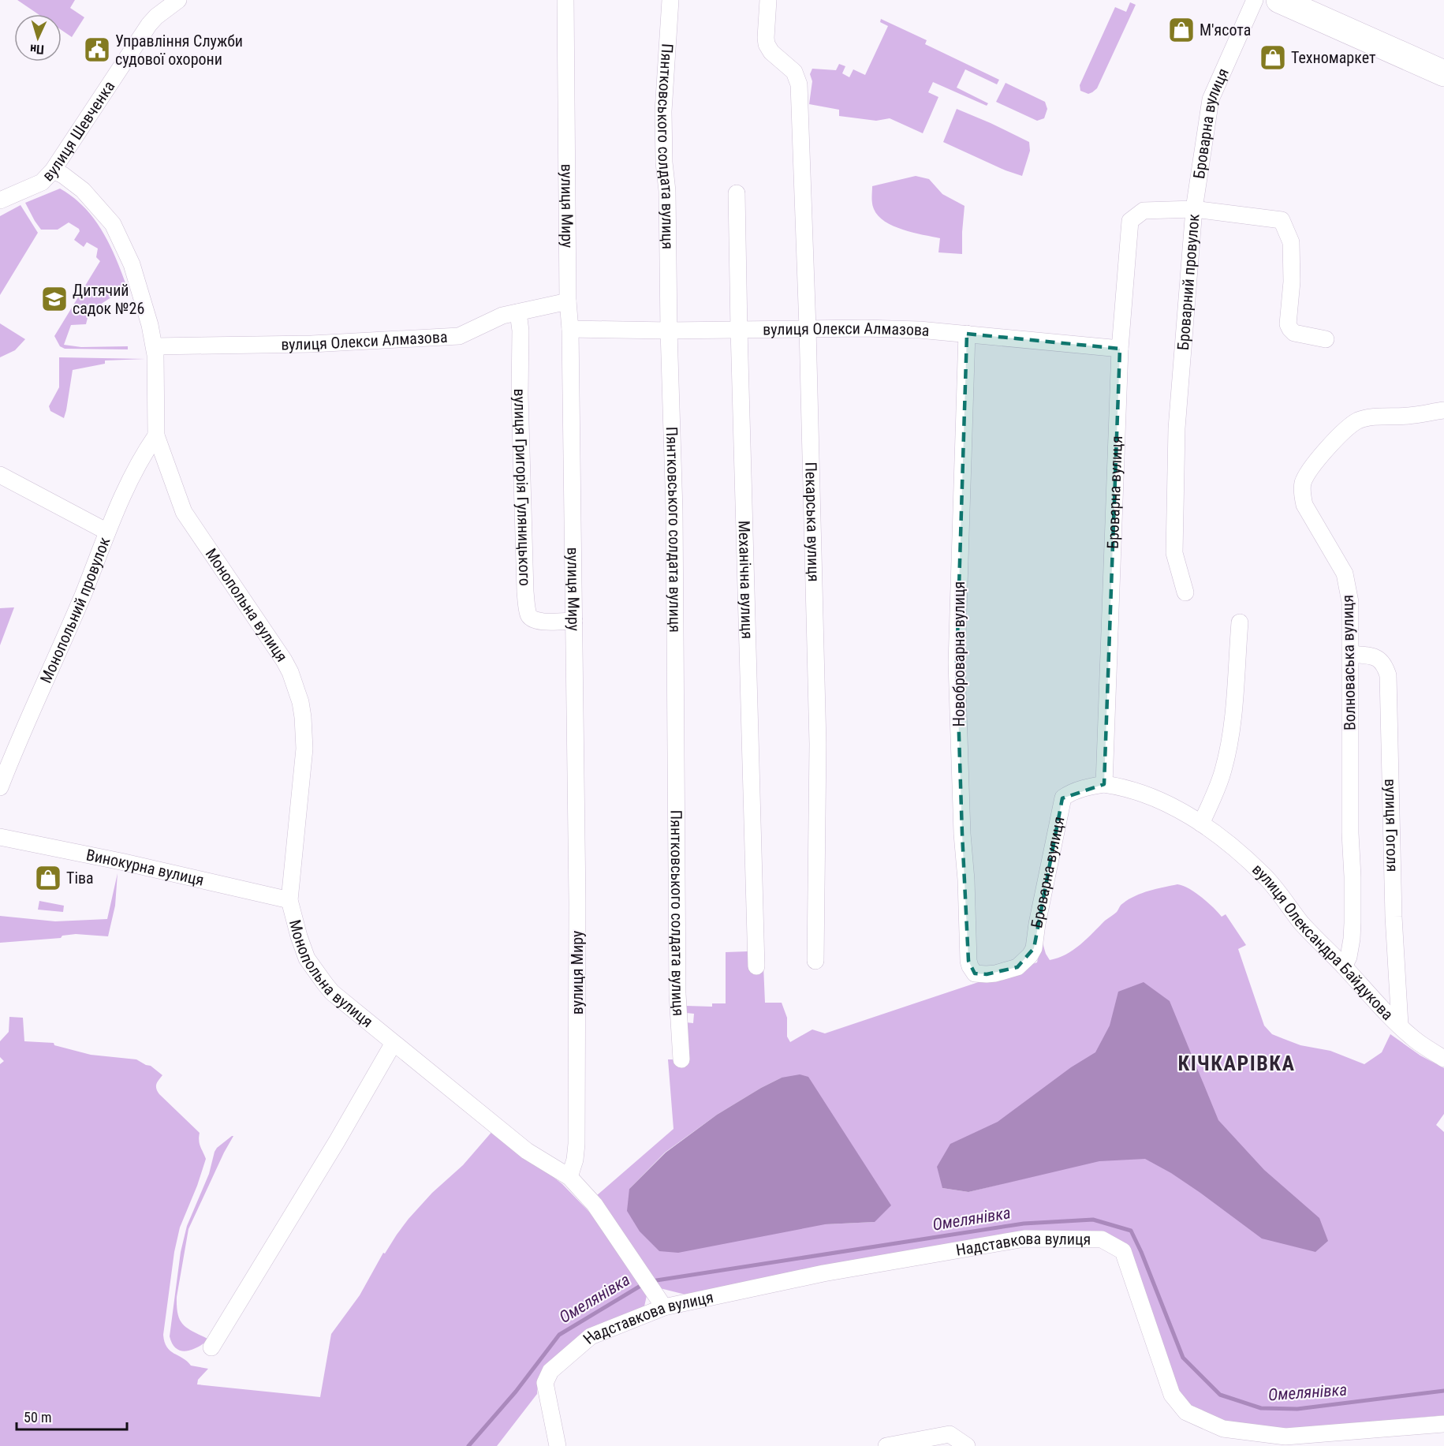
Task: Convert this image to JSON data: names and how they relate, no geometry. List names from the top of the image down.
{
  "streets": {
    "street": [
      "Броварна вулиця",
      "вулиця Шевченка",
      "Пянтковського солдата вулиця",
      "вулиця Миру",
      "Броварний провулок",
      "вулиця Олекси Алмазова",
      "вулиця Григорія Гуляницького",
      "Пекарська вулиця",
      "Механічна вулиця",
      "Монопольна вулиця",
      "Монопольний провулок",
      "Новоброварна вулиця",
      "Волноваська вулиця",
      "вулиця Гоголя",
      "Винокурна вулиця",
      "вулиця Олександра Байдукова",
      "Надставкова вулиця"
    ]
  },
  "crossings": [
    ["Броварна вулиця", "Броварний провулок"],
    ["Броварна вулиця", "вулиця Олекси Алмазова"],
    ["Броварна вулиця", "Новоброварна вулиця"],
    ["Броварна вулиця", "вулиця Олександра Байдукова"],
    ["вулиця Шевченка", "Монопольна вулиця"],
    ["Пянтковського солдата вулиця", "вулиця Олекси Алмазова"],
    ["вулиця Миру", "вулиця Олекси Алмазова"],
    ["вулиця Миру", "вулиця Григорія Гуляницького"],
    ["вулиця Миру", "Монопольна вулиця"],
    ["вулиця Олекси Алмазова", "вулиця Григорія Гуляницького"],
    ["вулиця Олекси Алмазова", "Пекарська вулиця"],
    ["вулиця Олекси Алмазова", "Механічна вулиця"],
    ["вулиця Олекси Алмазова", "Монопольна вулиця"],
    ["вулиця Олекси Алмазова", "Новоброварна вулиця"],
    ["Монопольна вулиця", "Монопольний провулок"],
    ["Монопольна вулиця", "Винокурна вулиця"],
    ["Монопольна вулиця", "Надставкова вулиця"],
    ["Волноваська вулиця", "вулиця Гоголя"],
    ["Волноваська вулиця", "вулиця Олександра Байдукова"],
    ["вулиця Гоголя", "вулиця Олександра Байдукова"]
  ],
  "districts": ["КІЧКАРІВКА"],
  "water": ["Омелянівка"],
  "places": {
    "shop": ["М'ясота", "Техномаркет", "Тіва"],
    "public building": ["Управління Служби судової охорони"],
    "school or university": ["Дитячий садок №26"]
  },
  "scale_bar": "50 m",
  "north": "bottom"
}
